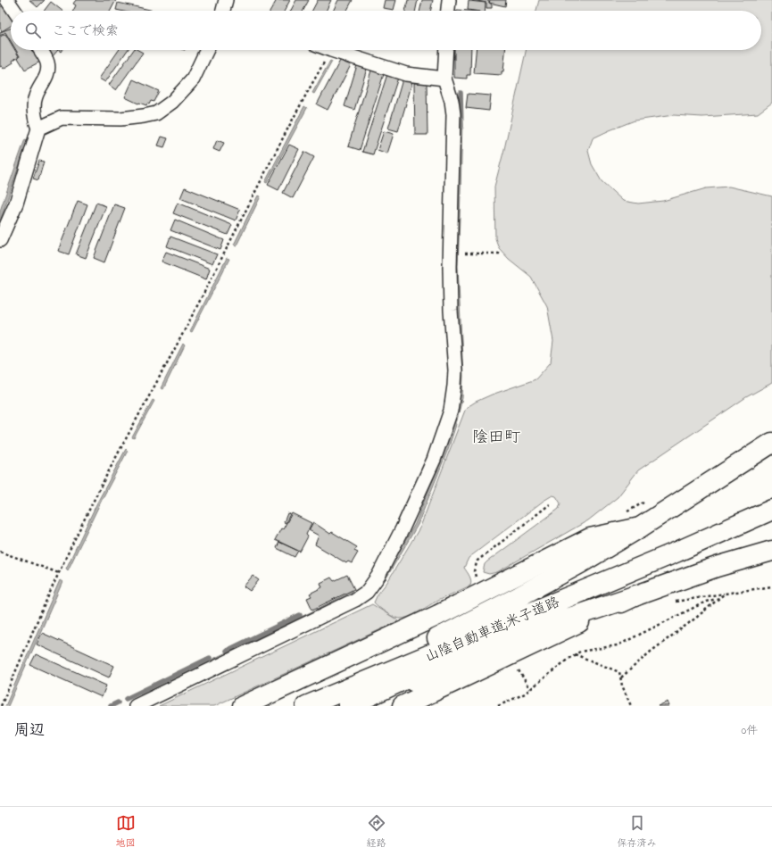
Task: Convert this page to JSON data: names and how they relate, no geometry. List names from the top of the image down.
{
  "streets": {
    "highway": ["山陰自動車道;米子道路"]
  },
  "districts": ["陰田町"],
  "page": {
    "search": "ここで検索",
    "heading": ["周辺", "0件"],
    "nav": ["地図", "経路", "保存済み"]
  }
}
